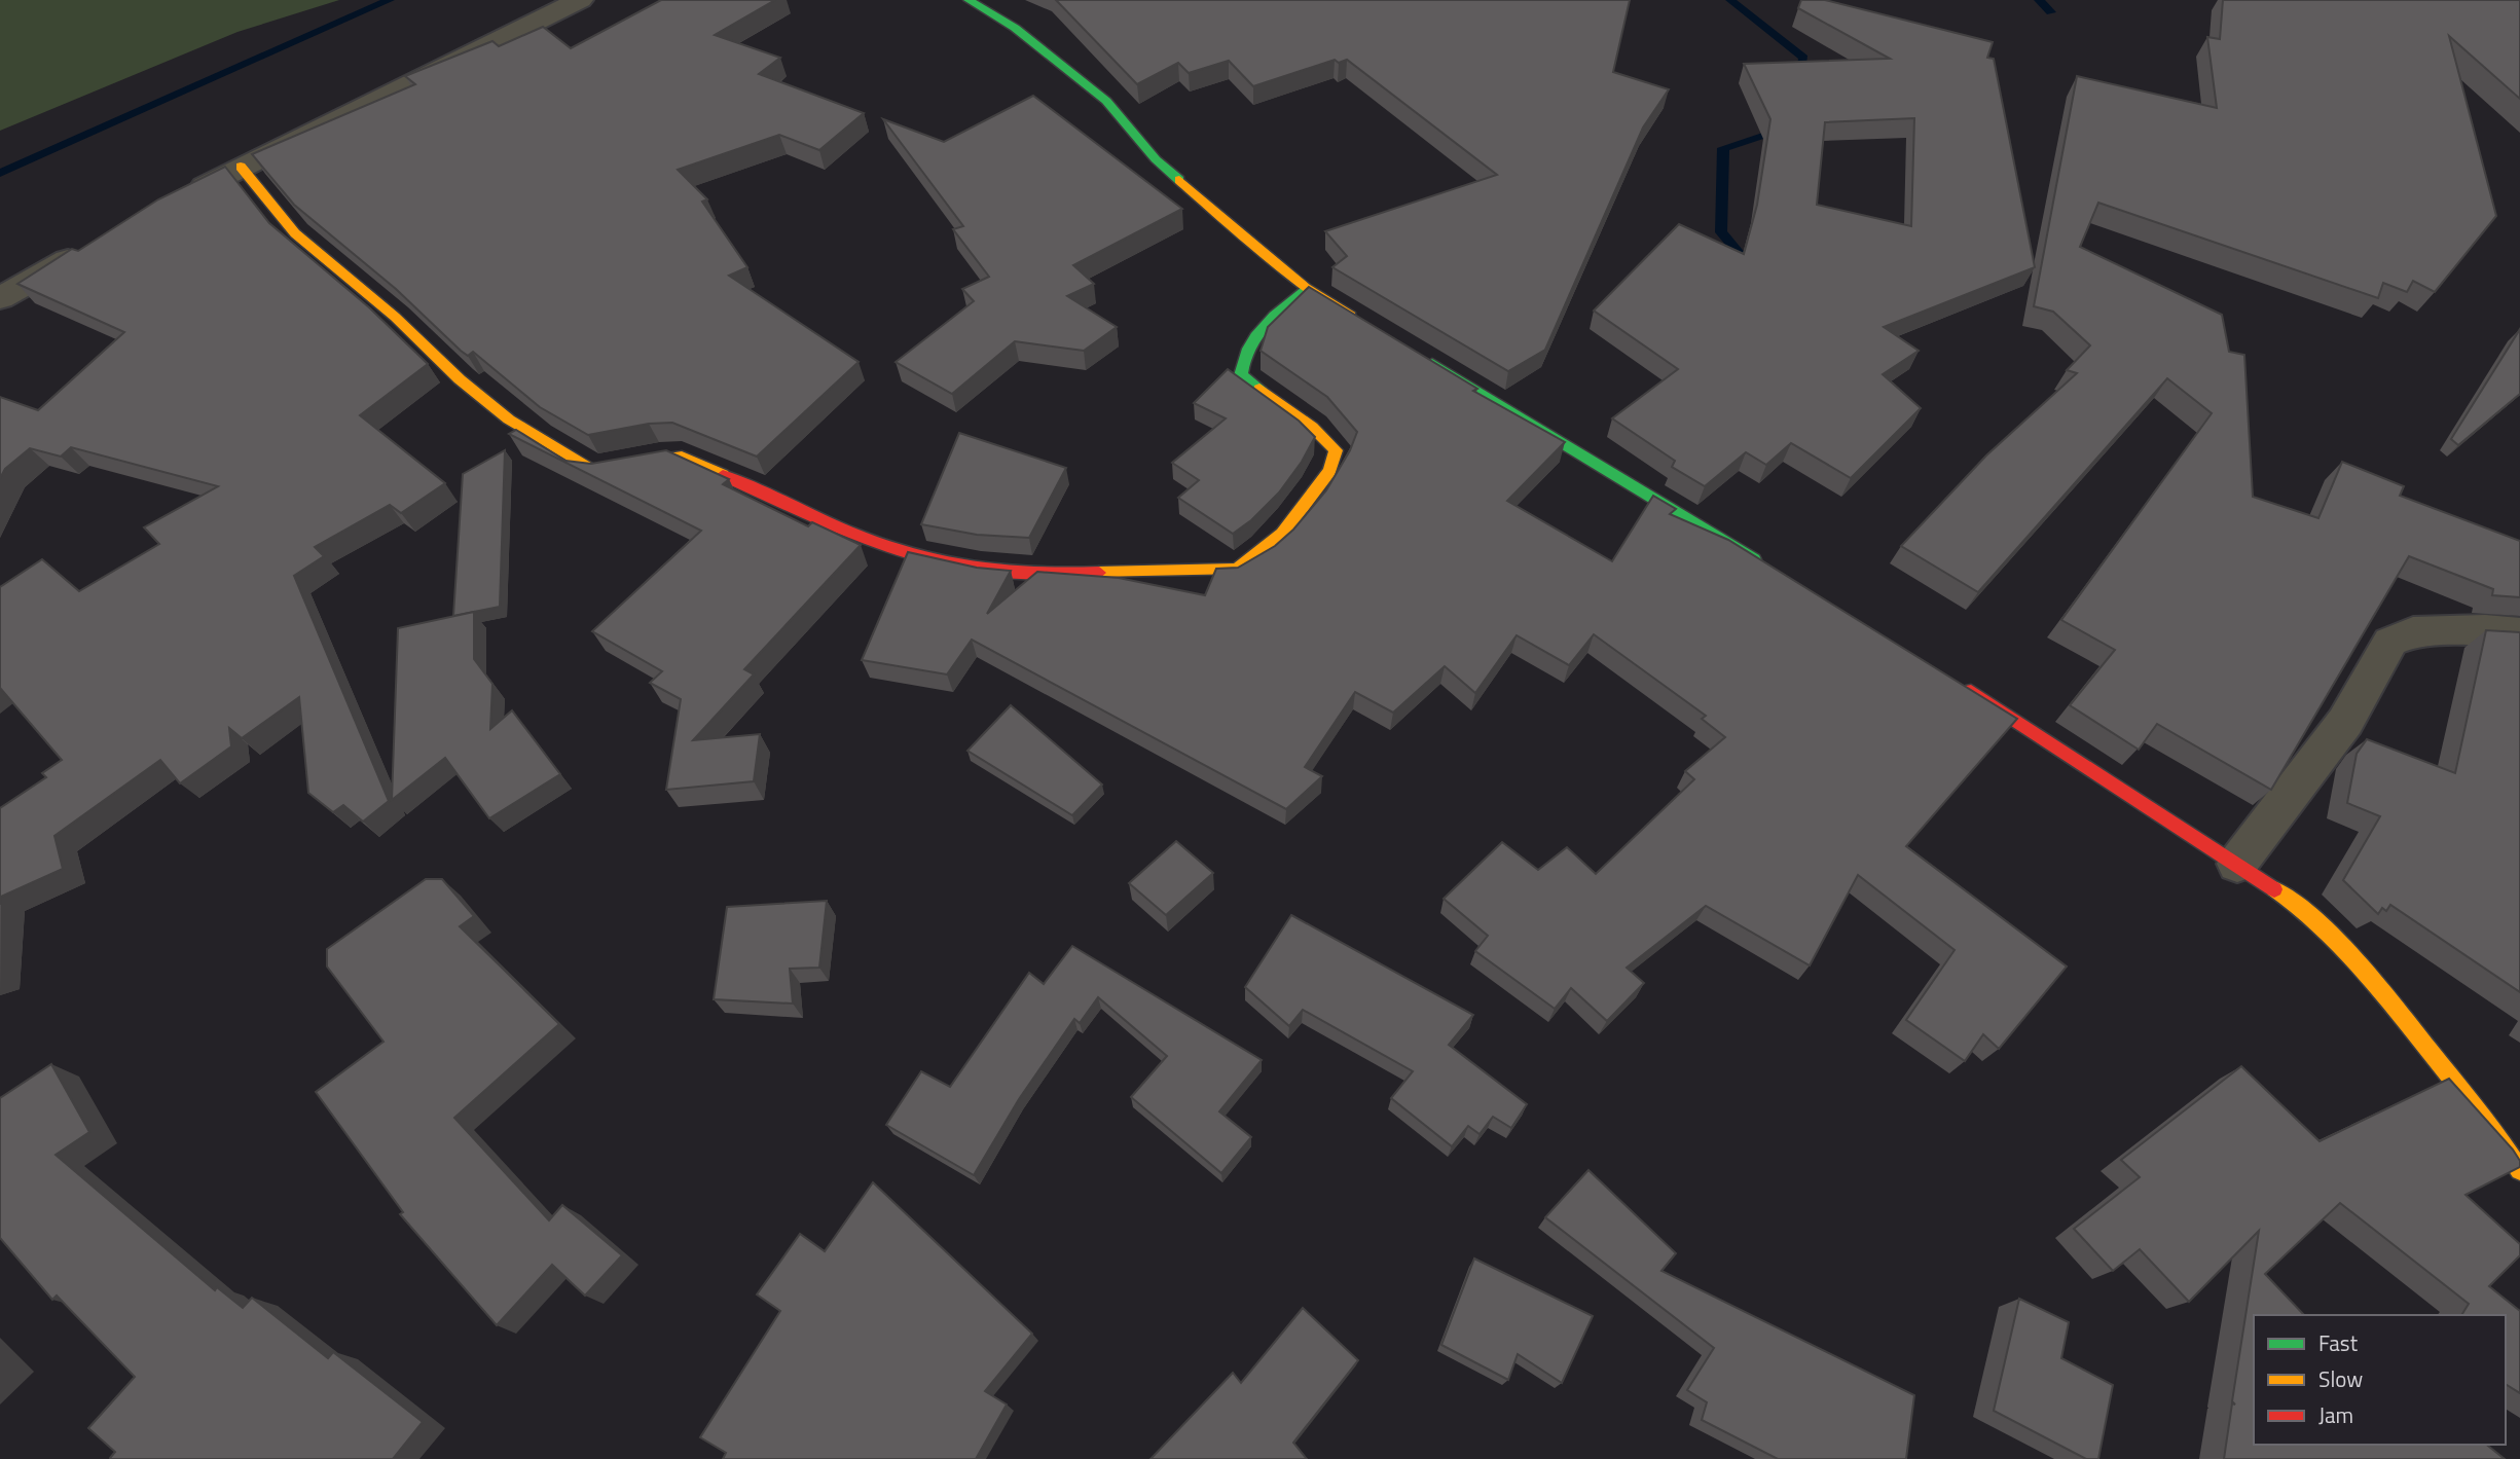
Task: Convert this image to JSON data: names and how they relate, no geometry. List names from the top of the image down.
{
  "legend": ["Fast", "Slow", "Jam"]
}
